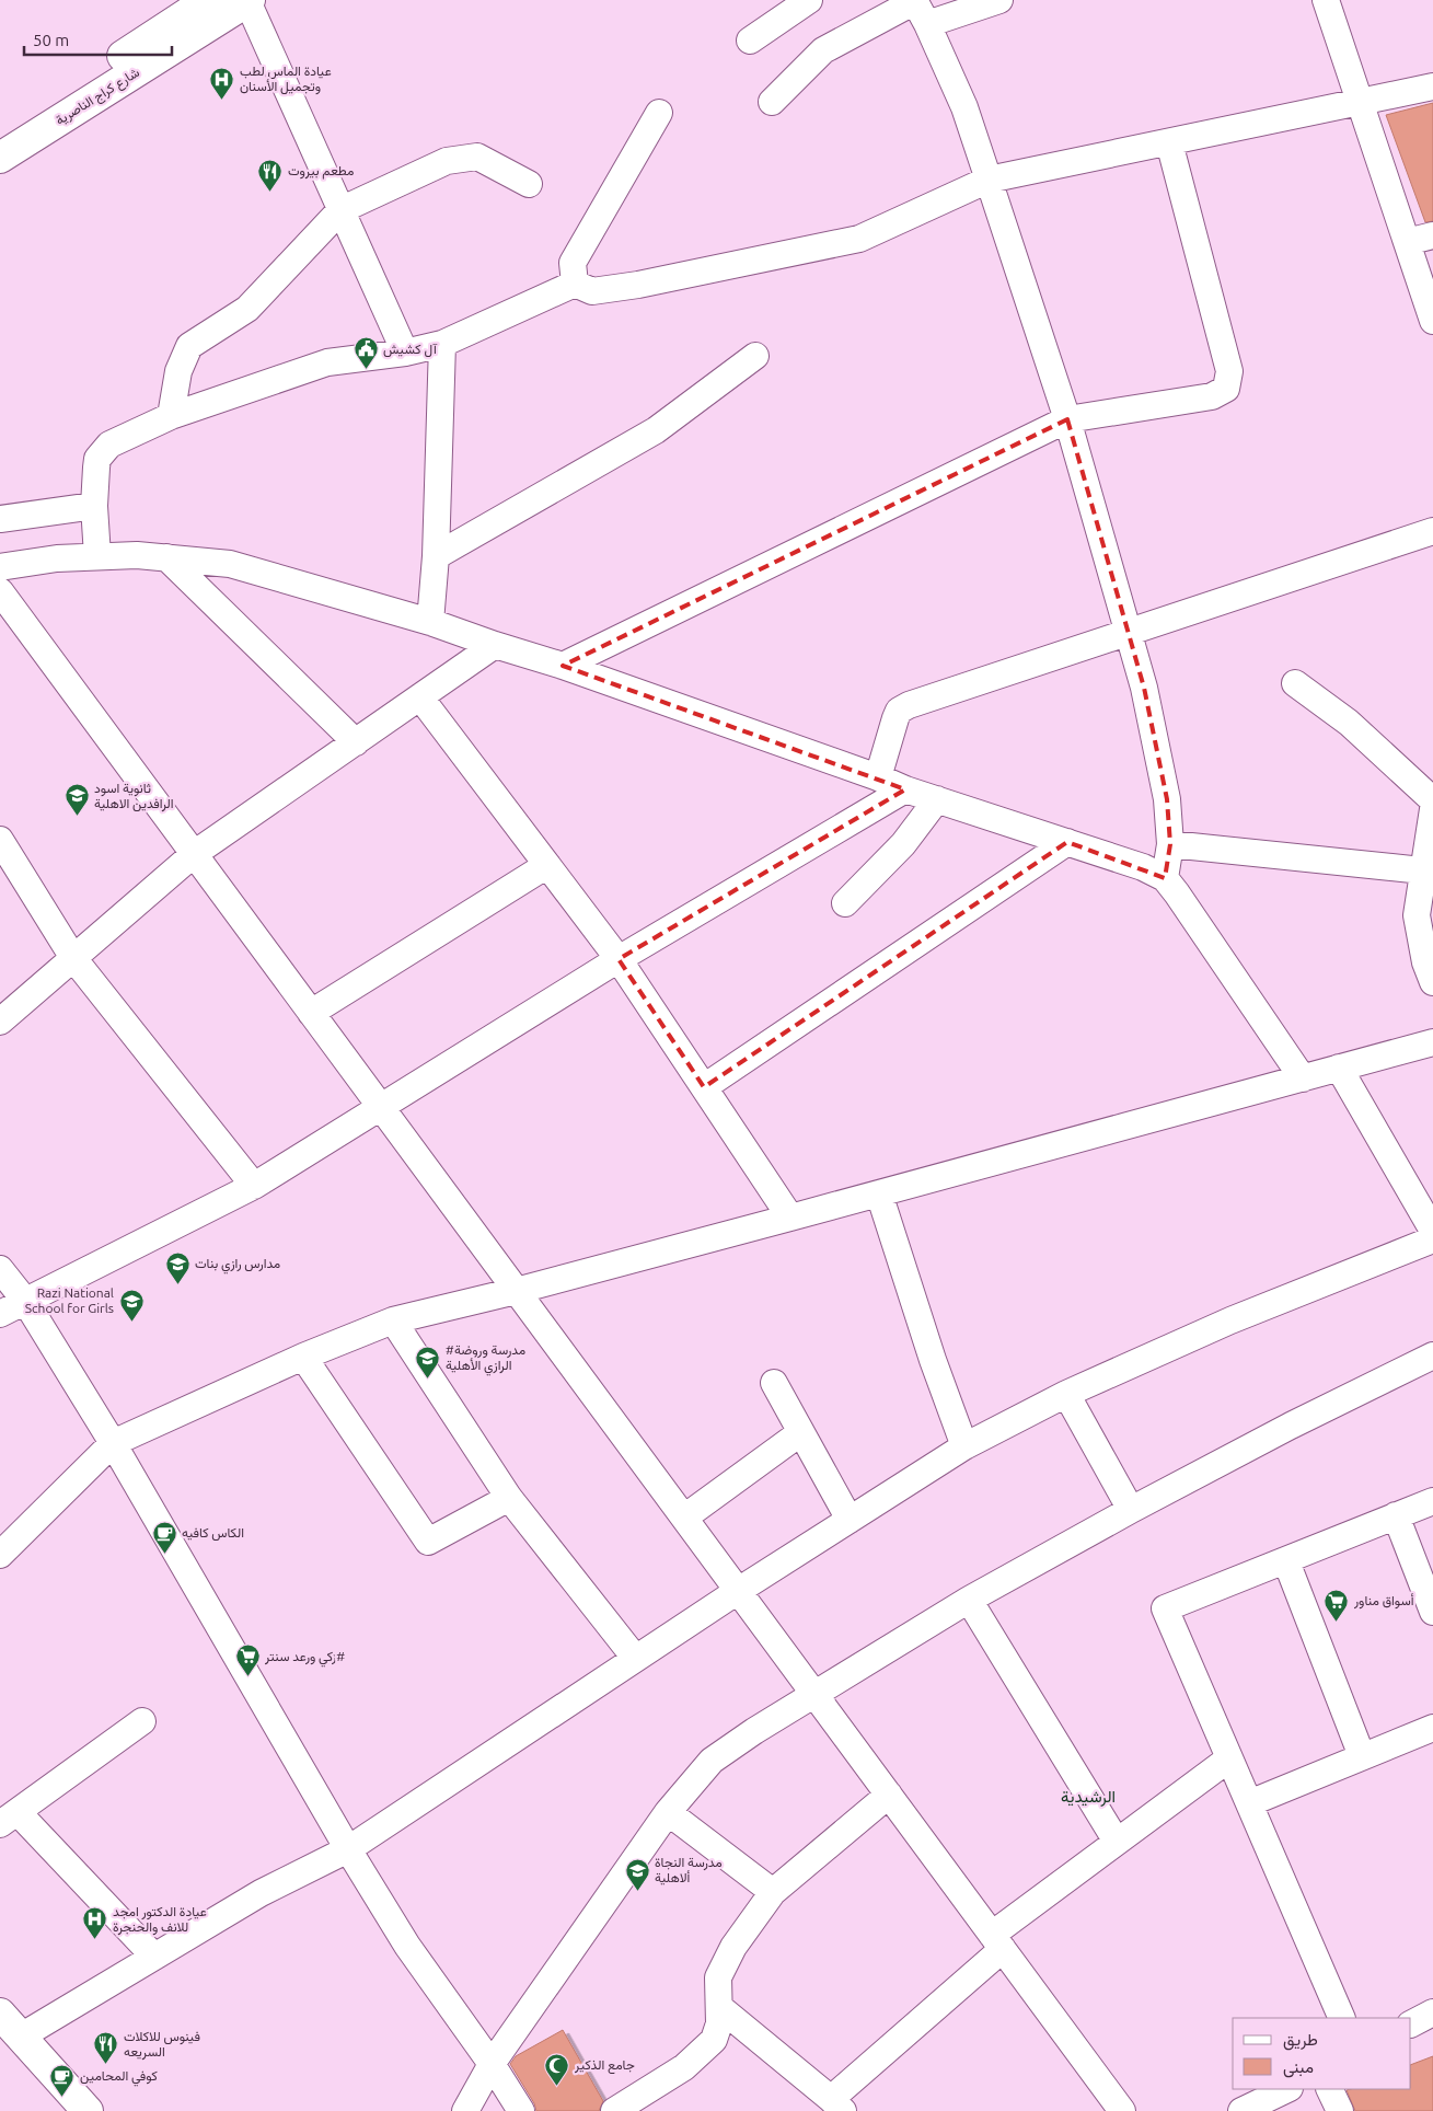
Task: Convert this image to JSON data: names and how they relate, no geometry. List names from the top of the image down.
{
  "streets": {
    "main road": ["شارع كراج الناصرية"]
  },
  "districts": ["الرشيدية"],
  "places": {
    "hospital": ["عيادة الماس لطب وتجميل الأسنان", "عيادة الدكتور امجد للانف والحنجرة"],
    "restaurant": ["مطعم بيروت", "فينوس للاكلات السريعه"],
    "public building": ["آل كشيش"],
    "school or university": [
      "ثانوية اسود الرافدين الاهلية",
      "مدارس رازي بنات",
      "Razi National School for Girls",
      "#مدرسة وروضة الرازي الأهلية",
      "مدرسة النجاة ألاهلية"
    ],
    "cafe": ["الكاس كافيه", "كوفي المحامين"],
    "supermarket": ["أسواق مناور", "زكي ورعد سنتر#"],
    "mosque": ["جامع الذكير"]
  },
  "legend": ["طريق", "مبنى"],
  "scale_bar": "50 m"
}
